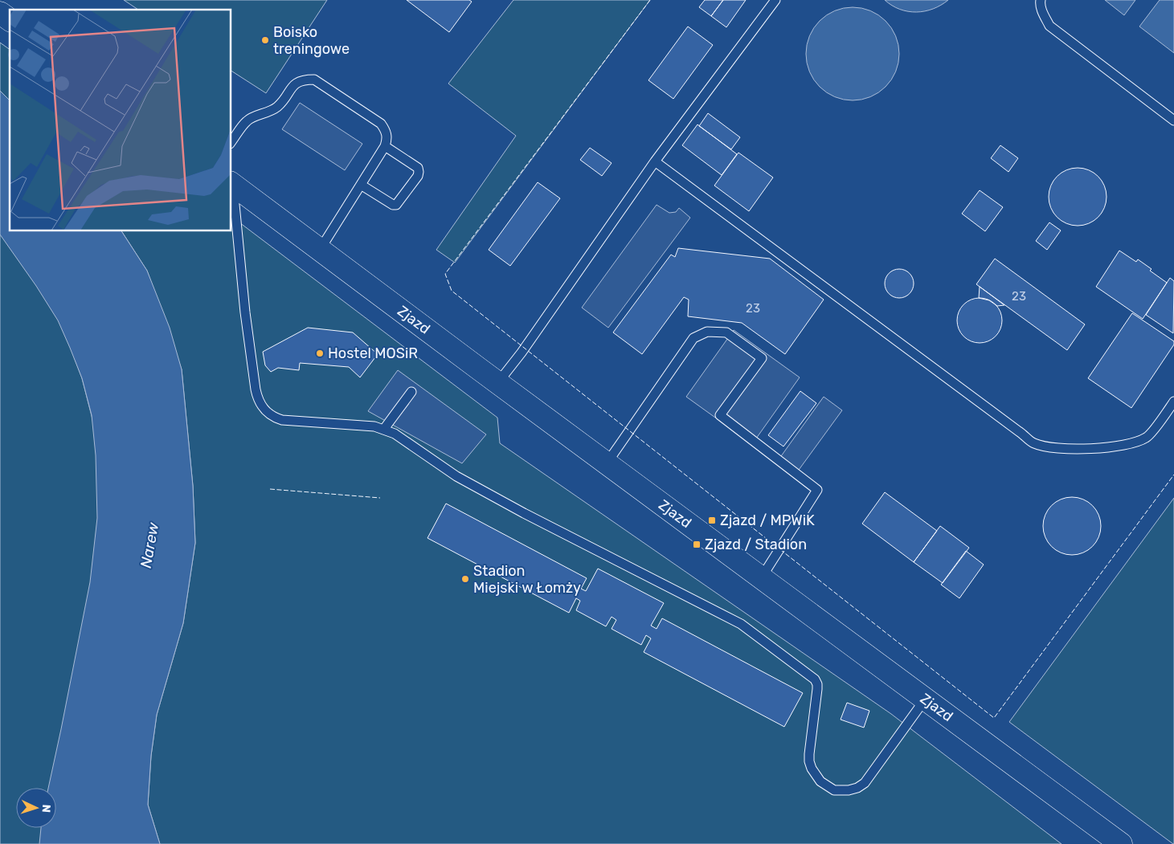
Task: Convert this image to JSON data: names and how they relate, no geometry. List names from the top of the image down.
{
  "streets": {
    "main road": ["Zjazd"]
  },
  "water": ["Narew"],
  "places": {
    "other": ["Boisko treningowe", "Hostel MOSiR", "Stadion Miejski w Łomży"],
    "transit": ["Zjazd / MPWiK", "Zjazd / Stadion"]
  },
  "house_numbers": ["23", "23"],
  "north": "right"
}
